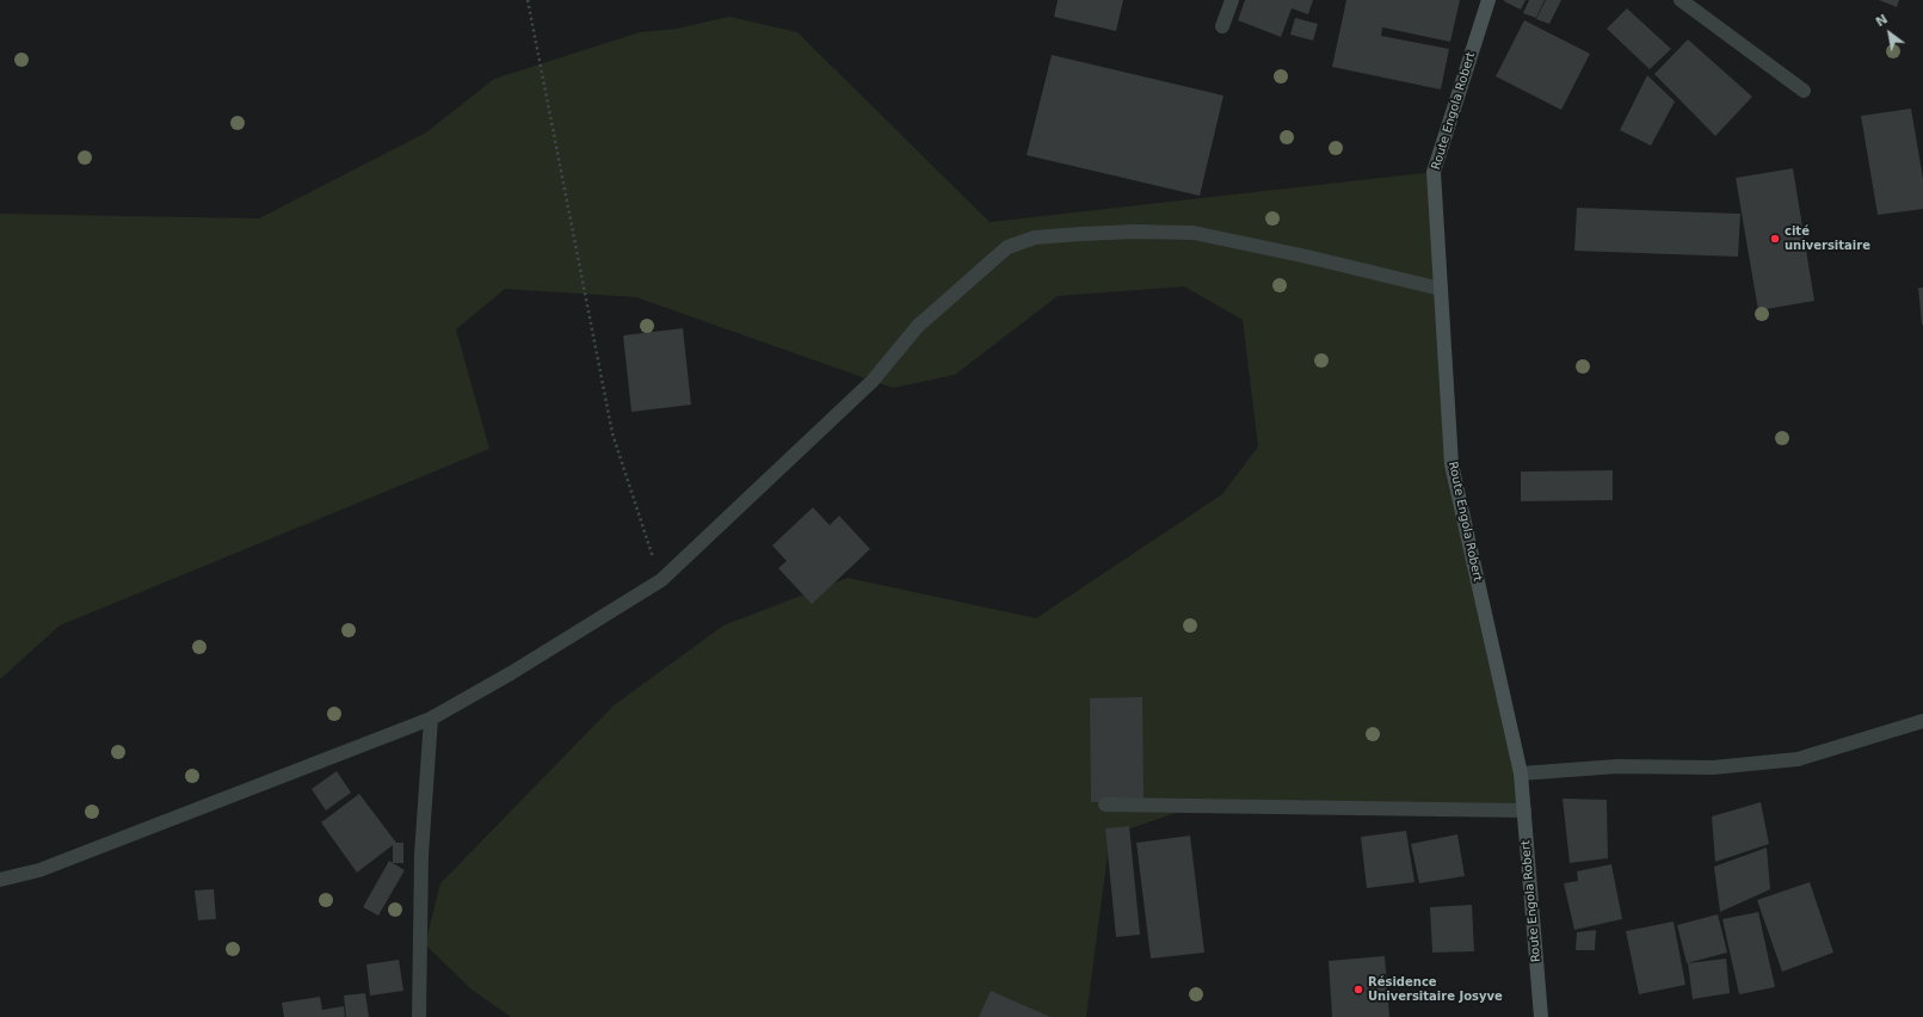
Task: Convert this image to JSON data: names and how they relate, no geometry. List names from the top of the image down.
{
  "streets": {
    "street": ["Route Engola Robert"]
  },
  "places": ["cité universitaire", "Résidence Universitaire Josyve"],
  "north": "top left"
}
